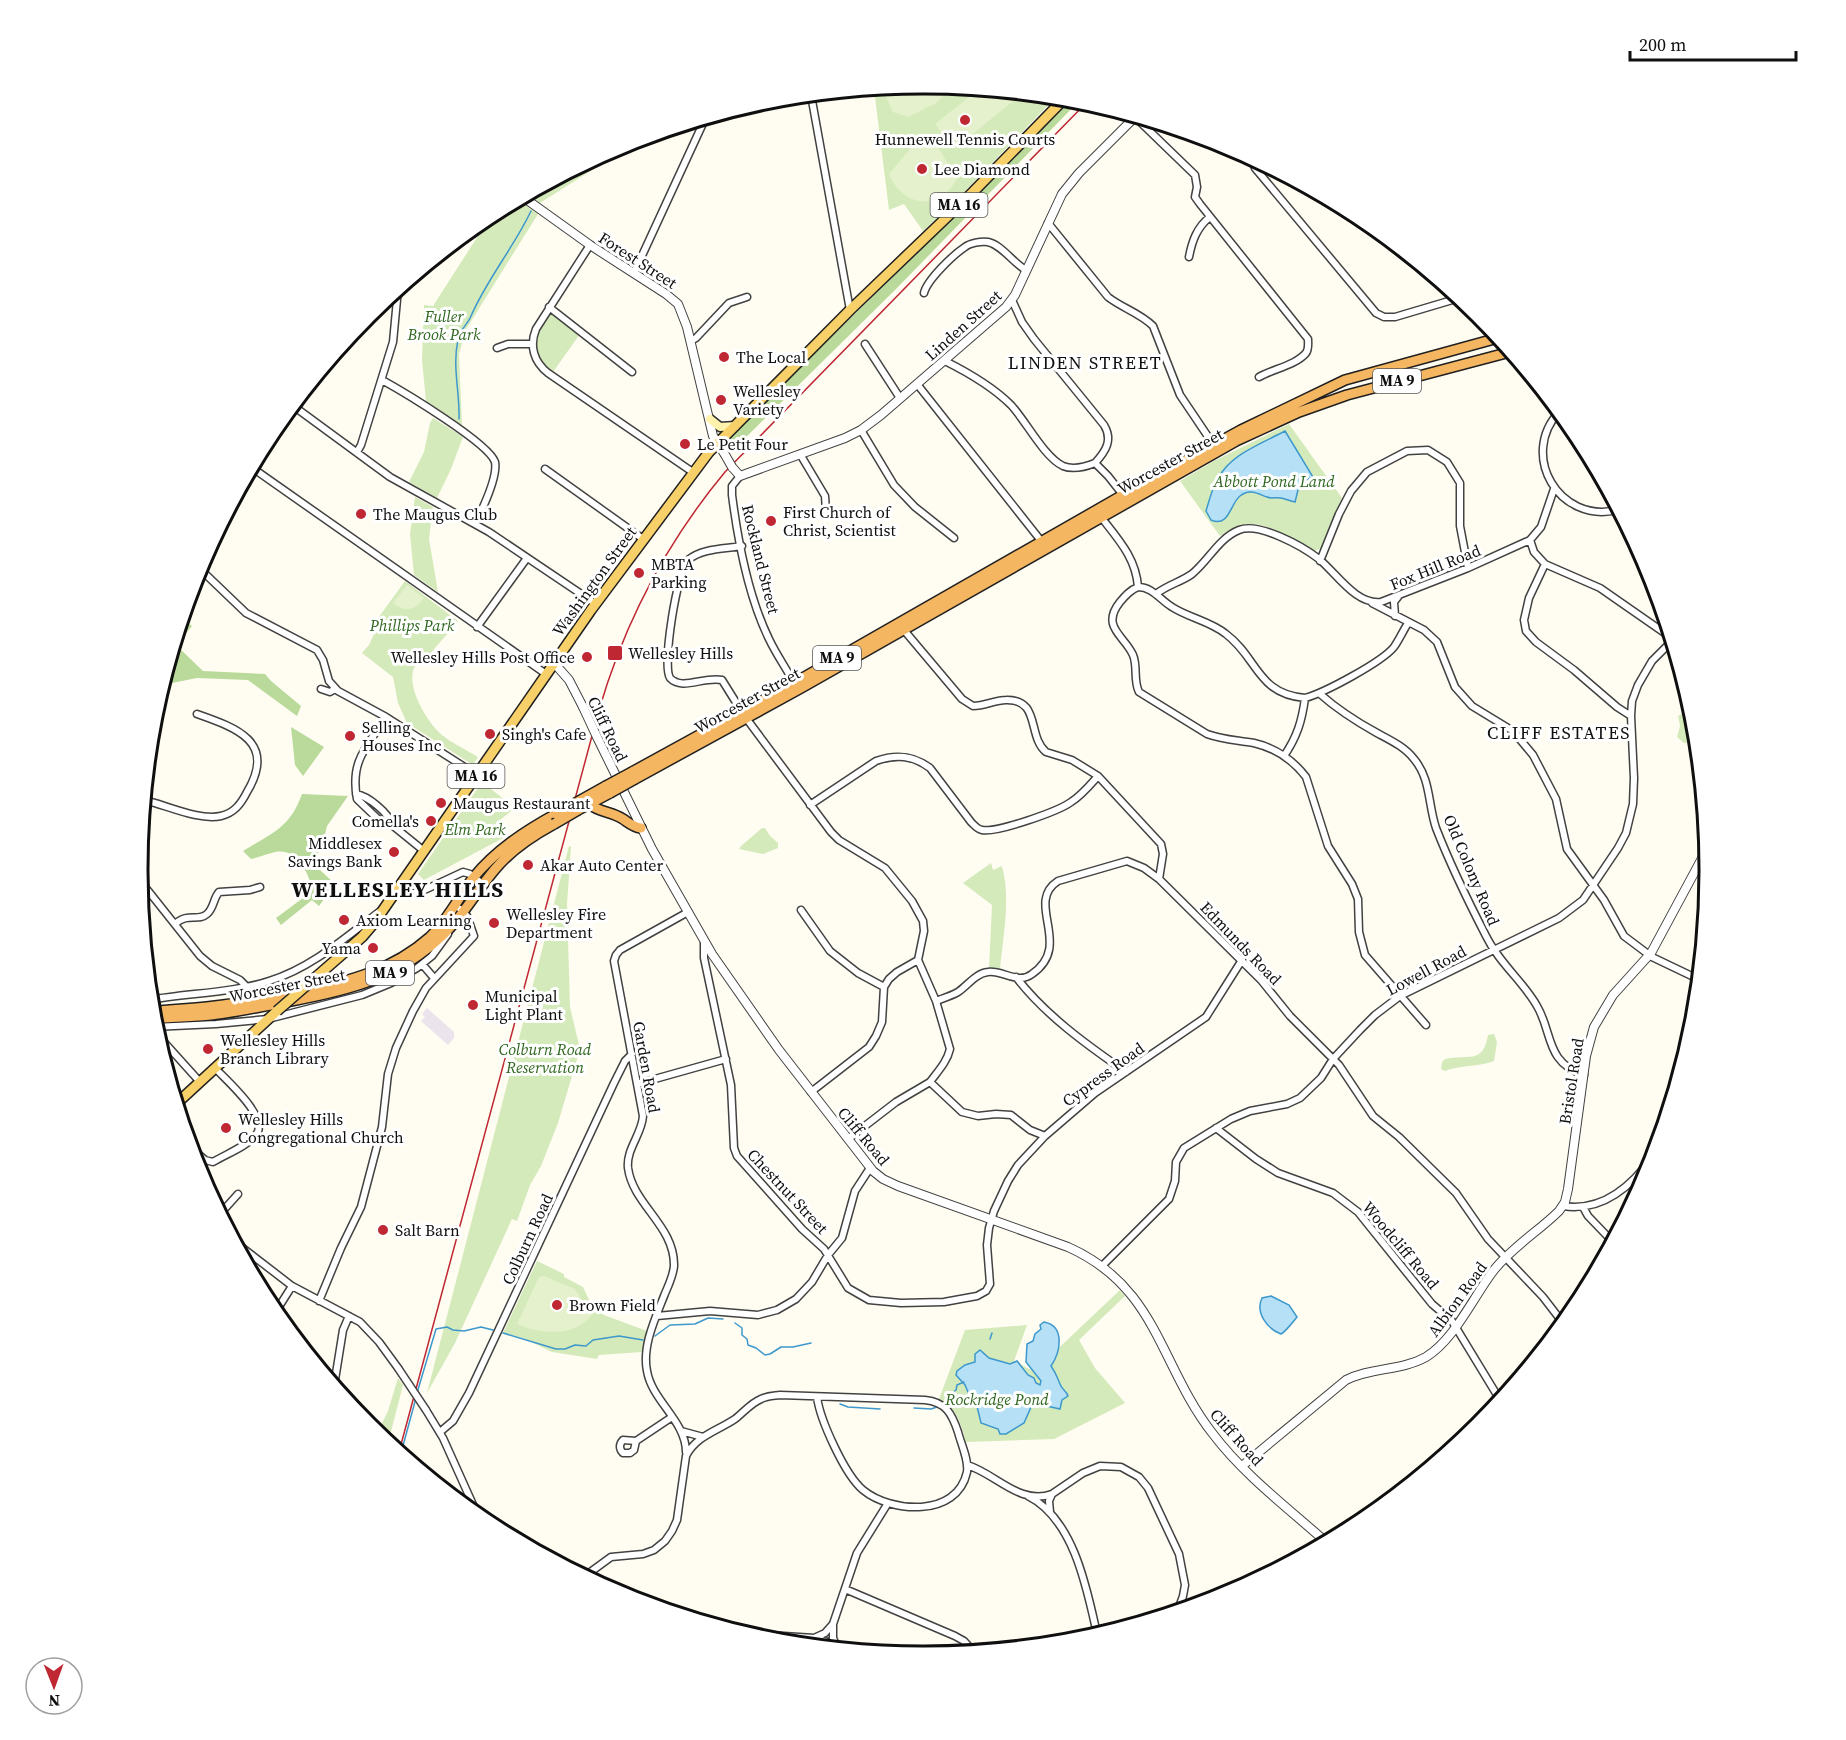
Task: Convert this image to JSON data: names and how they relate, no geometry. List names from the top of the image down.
{
  "streets": {
    "highway": ["MA 9", "Worcester Street"],
    "main road": ["MA 16", "Washington Street"],
    "street": [
      "Forest Street",
      "Linden Street",
      "Rockland Street",
      "Fox Hill Road",
      "Cliff Road",
      "Old Colony Road",
      "Edmunds Road",
      "Lowell Road",
      "Garden Road",
      "Cypress Road",
      "Bristol Road",
      "Chestnut Street",
      "Colburn Road",
      "Woodcliff Road",
      "Albion Road"
    ]
  },
  "crossings": [
    ["Forest Street", "Washington Street"],
    ["Linden Street", "Rockland Street"],
    ["Worcester Street", "Rockland Street"],
    ["Washington Street", "Cliff Road"],
    ["Cliff Road", "Lowell Road"],
    ["Cliff Road", "Garden Road"],
    ["Cliff Road", "Cypress Road"],
    ["Cliff Road", "Chestnut Street"],
    ["Cliff Road", "Albion Road"],
    ["Old Colony Road", "Lowell Road"],
    ["Old Colony Road", "Bristol Road"],
    ["Edmunds Road", "Lowell Road"],
    ["Edmunds Road", "Cypress Road"],
    ["Edmunds Road", "Albion Road"],
    ["Lowell Road", "Woodcliff Road"],
    ["Garden Road", "Colburn Road"],
    ["Cypress Road", "Chestnut Street"],
    ["Bristol Road", "Albion Road"],
    ["Woodcliff Road", "Albion Road"]
  ],
  "districts": ["LINDEN STREET", "CLIFF ESTATES", "WELLESLEY HILLS"],
  "parks": [
    "Fuller Brook Park",
    "Abbott Pond Land",
    "Phillips Park",
    "Elm Park",
    "Colburn Road Reservation",
    "Rockridge Pond"
  ],
  "places": {
    "other": [
      "Hunnewell Tennis Courts",
      "Lee Diamond",
      "The Local",
      "Wellesley Variety",
      "Le Petit Four",
      "The Maugus Club",
      "First Church of Christ, Scientist",
      "MBTA Parking",
      "Wellesley Hills Post Office",
      "Singh's Cafe",
      "Selling Houses Inc",
      "Maugus Restaurant",
      "Comella's",
      "Middlesex Savings Bank",
      "Akar Auto Center",
      "Axiom Learning",
      "Wellesley Fire Department",
      "Yama",
      "Municipal Light Plant",
      "Wellesley Hills Branch Library",
      "Wellesley Hills Congregational Church",
      "Salt Barn",
      "Brown Field"
    ],
    "transit": ["Wellesley Hills"]
  },
  "scale_bar": "200 m",
  "north": "bottom"
}
